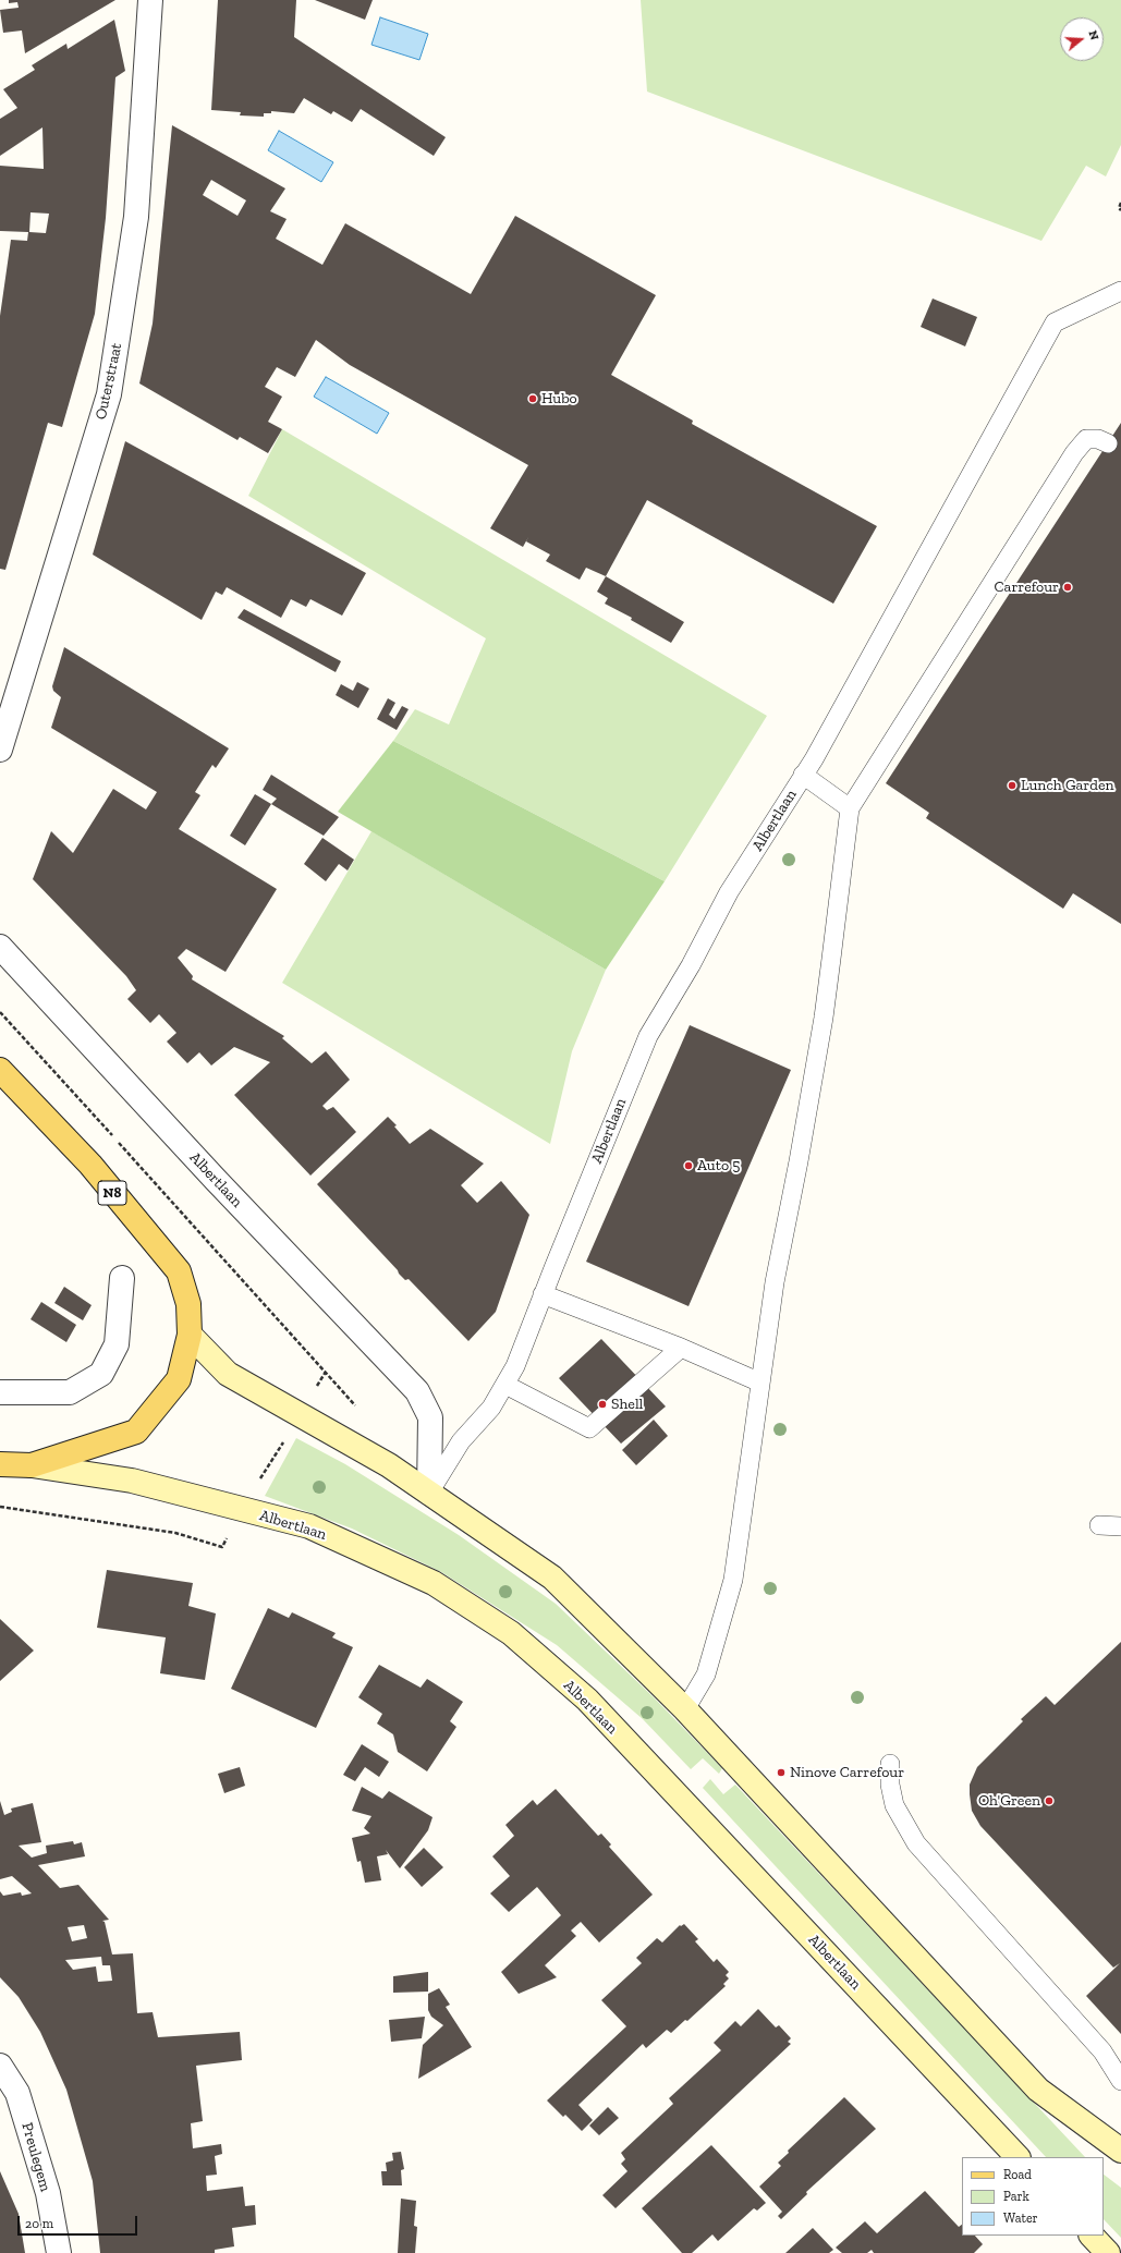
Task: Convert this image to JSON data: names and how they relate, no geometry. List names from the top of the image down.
{
  "streets": {
    "main road": ["Albertlaan", "N8"],
    "street": ["Outerstraat", "Preulegem"]
  },
  "places": [
    "Hubo",
    "Carrefour",
    "Lunch Garden",
    "Auto 5",
    "Shell",
    "Ninove Carrefour",
    "Oh'Green"
  ],
  "legend": ["Road", "Park", "Water"],
  "scale_bar": "20 m",
  "north": "right"
}
